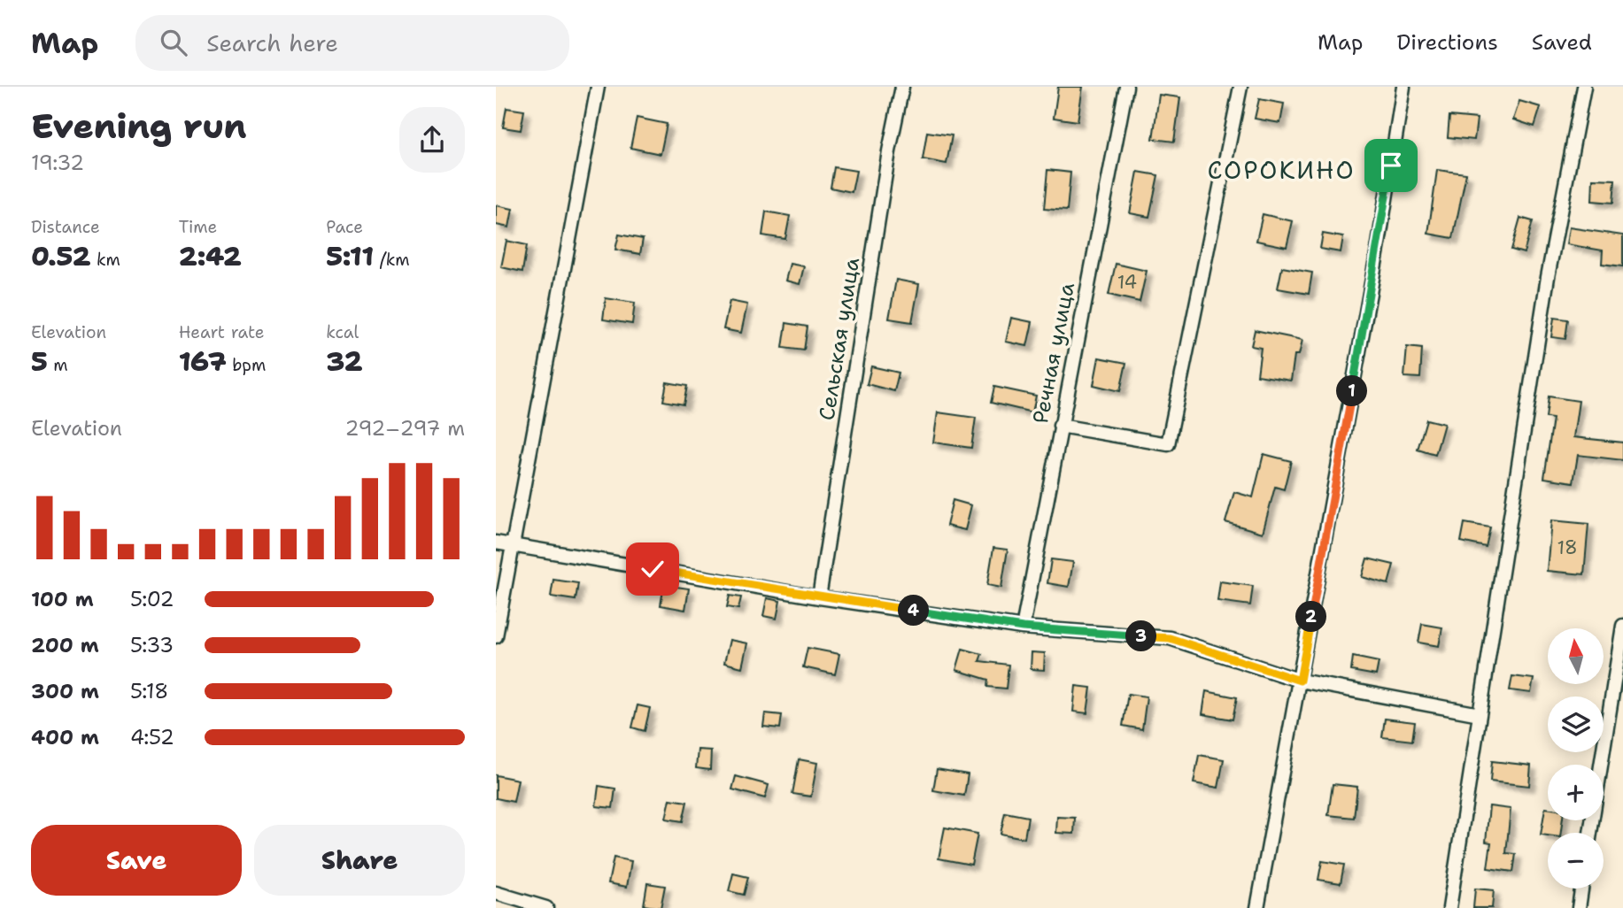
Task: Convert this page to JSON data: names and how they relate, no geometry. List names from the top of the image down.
{
  "streets": {
    "street": ["Сельская улица", "Речная улица"]
  },
  "districts": ["СОРОКИНО"],
  "house_numbers": ["14", "18"],
  "north": "top",
  "page": {
    "header": "Map",
    "search": "Search here",
    "nav": ["Map", "Directions", "Saved"],
    "heading": ["Evening run", "19:32"],
    "stats": [
      ["Distance", "0.52 km"],
      ["Time", "2:42"],
      ["Pace", "5:11 /km"],
      ["Elevation", "5 m"],
      ["Heart rate", "167 bpm"],
      ["kcal", "32"]
    ],
    "pins": [
      "1",
      "4",
      "2",
      "3"
    ],
    "chart": ["Elevation", "292–297 m"],
    "list": [
      {
        "name": "100 m",
        "note": "5:02"
      },
      {
        "name": "200 m",
        "note": "5:33"
      },
      {
        "name": "300 m",
        "note": "5:18"
      },
      {
        "name": "400 m",
        "note": "4:52"
      }
    ],
    "map_buttons": ["+", "−"],
    "buttons": ["Save", "Share"]
  }
}
